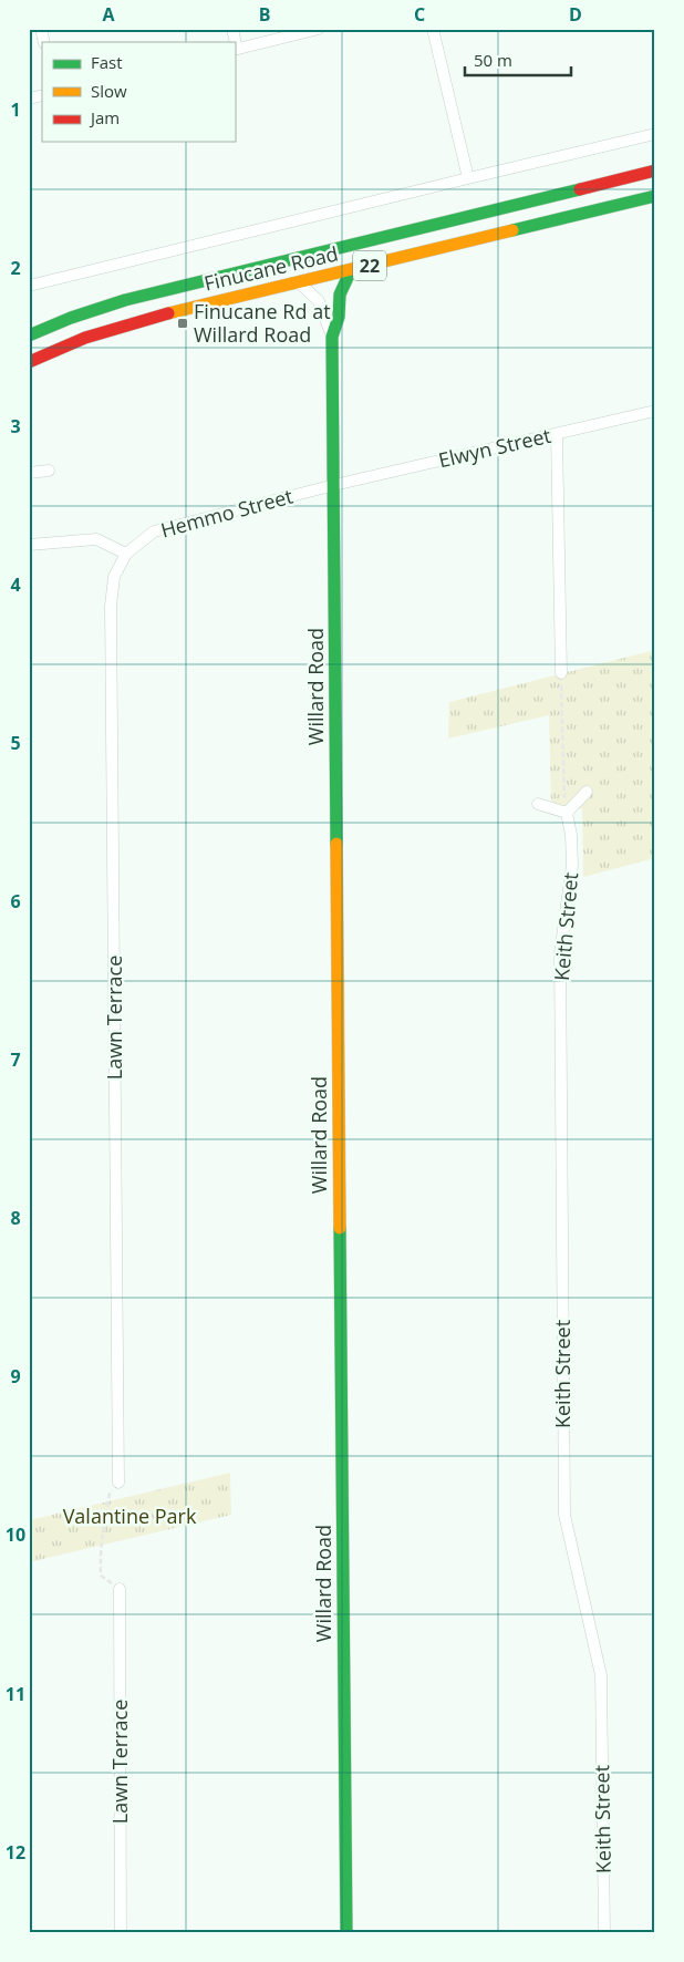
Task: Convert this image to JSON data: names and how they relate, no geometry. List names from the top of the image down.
{
  "streets": {
    "main road": ["22", "Finucane Road", "Willard Road"],
    "street": [
      "Elwyn Street",
      "Hemmo Street",
      "Keith Street",
      "Lawn Terrace"
    ]
  },
  "crossings": [
    ["Finucane Road", "Willard Road"],
    ["Elwyn Street", "Hemmo Street"],
    ["Elwyn Street", "Willard Road"],
    ["Hemmo Street", "Willard Road"],
    ["Hemmo Street", "Lawn Terrace"]
  ],
  "parks": ["Valantine Park"],
  "places": {
    "transit": ["Finucane Rd at Willard Road"]
  },
  "legend": ["Fast", "Slow", "Jam"],
  "scale_bar": "50 m",
  "grid": {
    "columns": [
      "A",
      "B",
      "C",
      "D"
    ],
    "rows": [
      "1",
      "2",
      "3",
      "4",
      "5",
      "6",
      "7",
      "8",
      "9",
      "10",
      "11",
      "12"
    ]
  }
}
